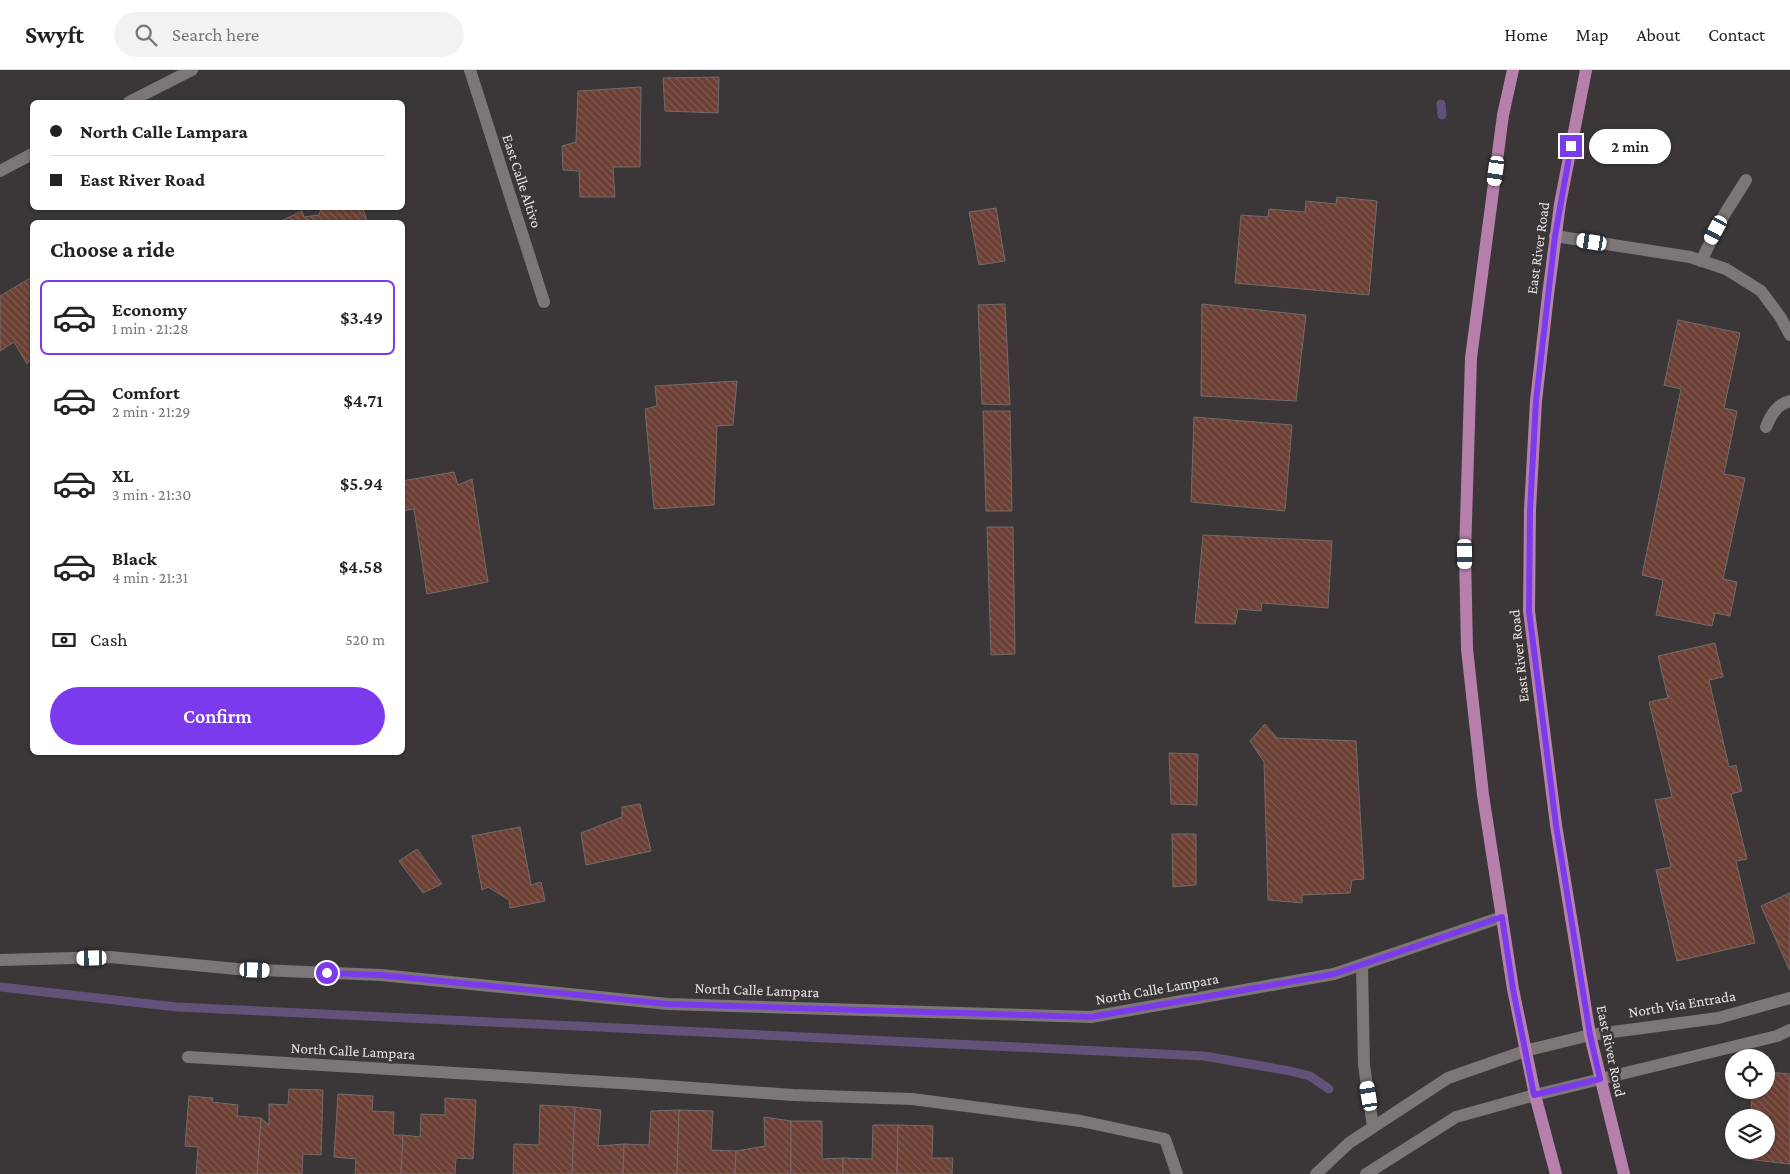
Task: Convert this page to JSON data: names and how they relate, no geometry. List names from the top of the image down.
{
  "streets": {
    "main road": ["East River Road"],
    "street": ["East Calle Altivo", "North Calle Lampara", "North Via Entrada"]
  },
  "crossings": [
    ["East River Road", "North Via Entrada"]
  ],
  "page": {
    "header": "Swyft",
    "search": "Search here",
    "nav": [
      "Home",
      "Map",
      "About",
      "Contact"
    ],
    "banner": ["North Calle Lampara", "East River Road"],
    "bubble": "2 min",
    "heading": "Choose a ride",
    "list": [
      {
        "name": "Economy",
        "note": "1 min · 21:28",
        "value": "$3.49"
      },
      {
        "name": "Comfort",
        "note": "2 min · 21:29",
        "value": "$4.71"
      },
      {
        "name": "XL",
        "note": "3 min · 21:30",
        "value": "$5.94"
      },
      {
        "name": "Black",
        "note": "4 min · 21:31",
        "value": "$4.58"
      }
    ],
    "pay": ["Cash", "520 m"],
    "buttons": "Confirm"
  }
}
